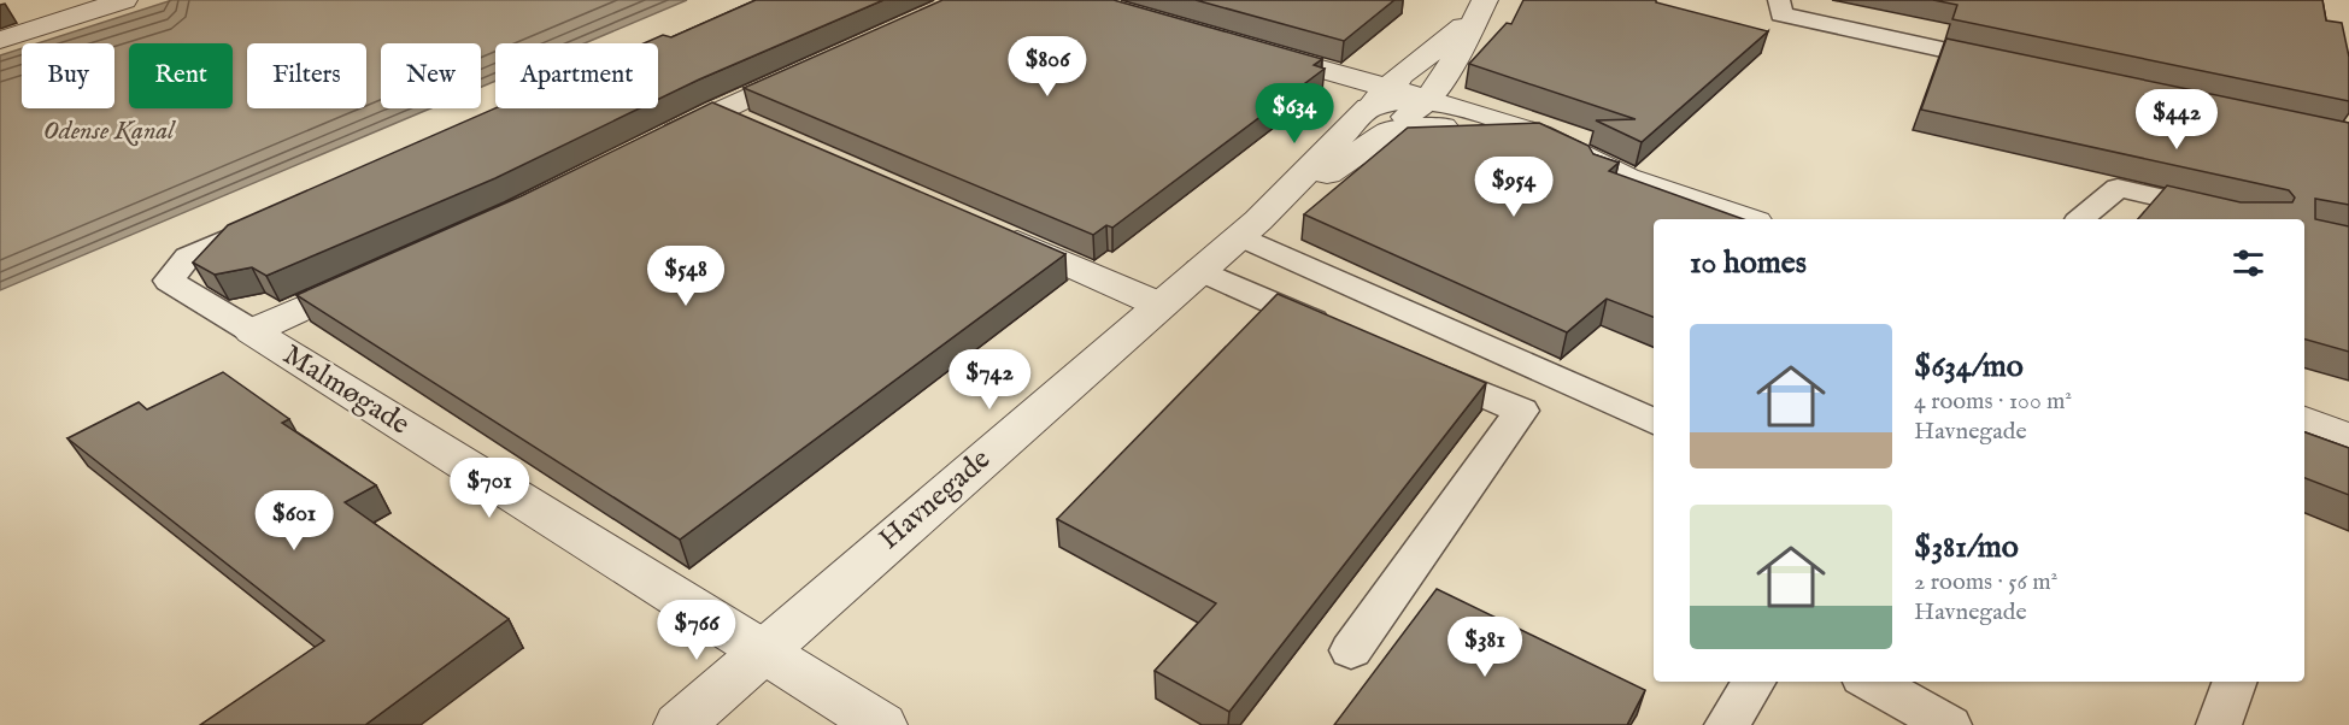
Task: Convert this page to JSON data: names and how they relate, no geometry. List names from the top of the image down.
{
  "streets": {
    "street": ["Malmøgade", "Havnegade"]
  },
  "crossings": [
    ["Malmøgade", "Havnegade"]
  ],
  "water": ["Odense Kanal"],
  "page": {
    "price": [
      "$806",
      "$634",
      "$442",
      "$954",
      "$548",
      "$742",
      "$701",
      "$601",
      "$766",
      "$381"
    ],
    "chip": [
      "Buy",
      "Rent",
      "Filters",
      "New",
      "Apartment"
    ],
    "heading": "10 homes",
    "list": [
      {
        "name": "$634/mo",
        "note": "4 rooms · 100 m² · Havnegade"
      },
      {
        "name": "$381/mo",
        "note": "2 rooms · 56 m² · Havnegade"
      }
    ]
  }
}
